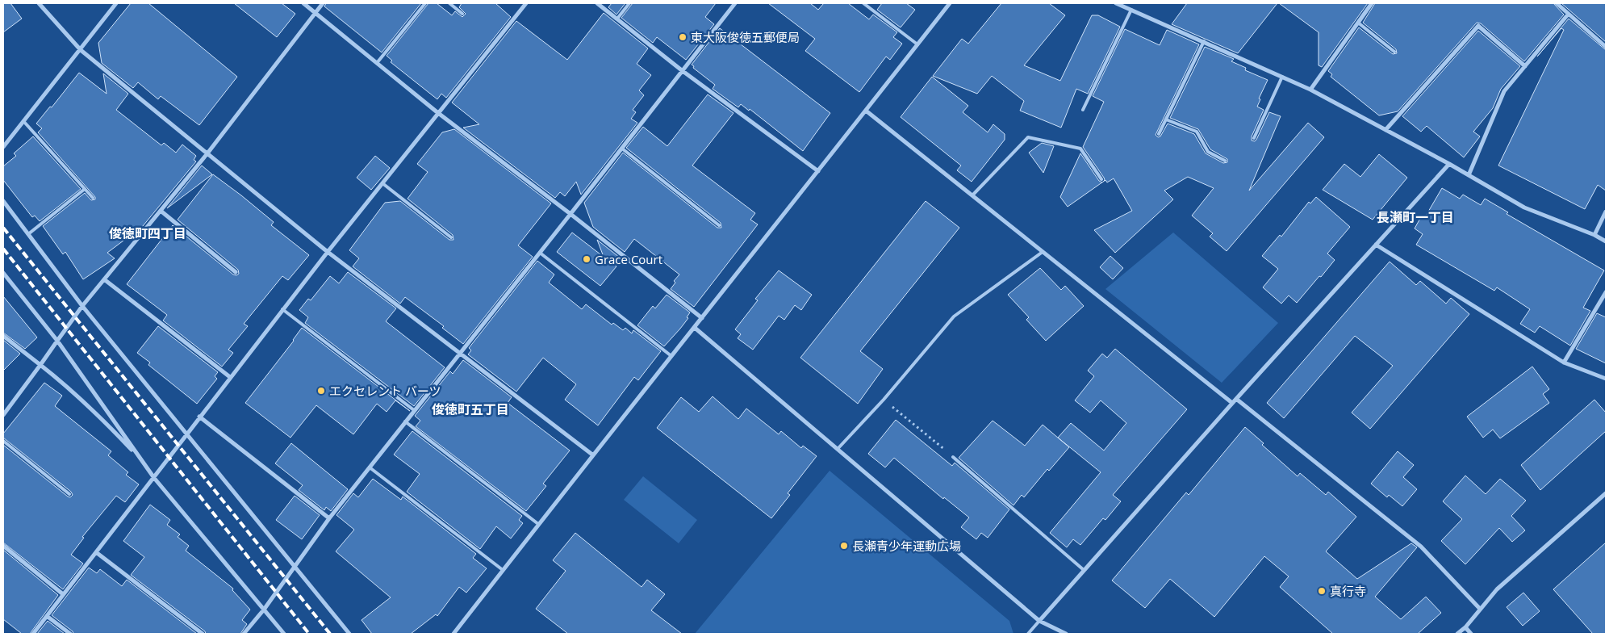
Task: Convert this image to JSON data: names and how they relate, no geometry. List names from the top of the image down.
{
  "districts": ["長瀬町一丁目", "俊徳町四丁目", "俊徳町五丁目"],
  "places": [
    "東大阪俊徳五郵便局",
    "Grace Court",
    "エクセレント バーツ",
    "長瀬青少年運動広場",
    "真行寺"
  ]
}
